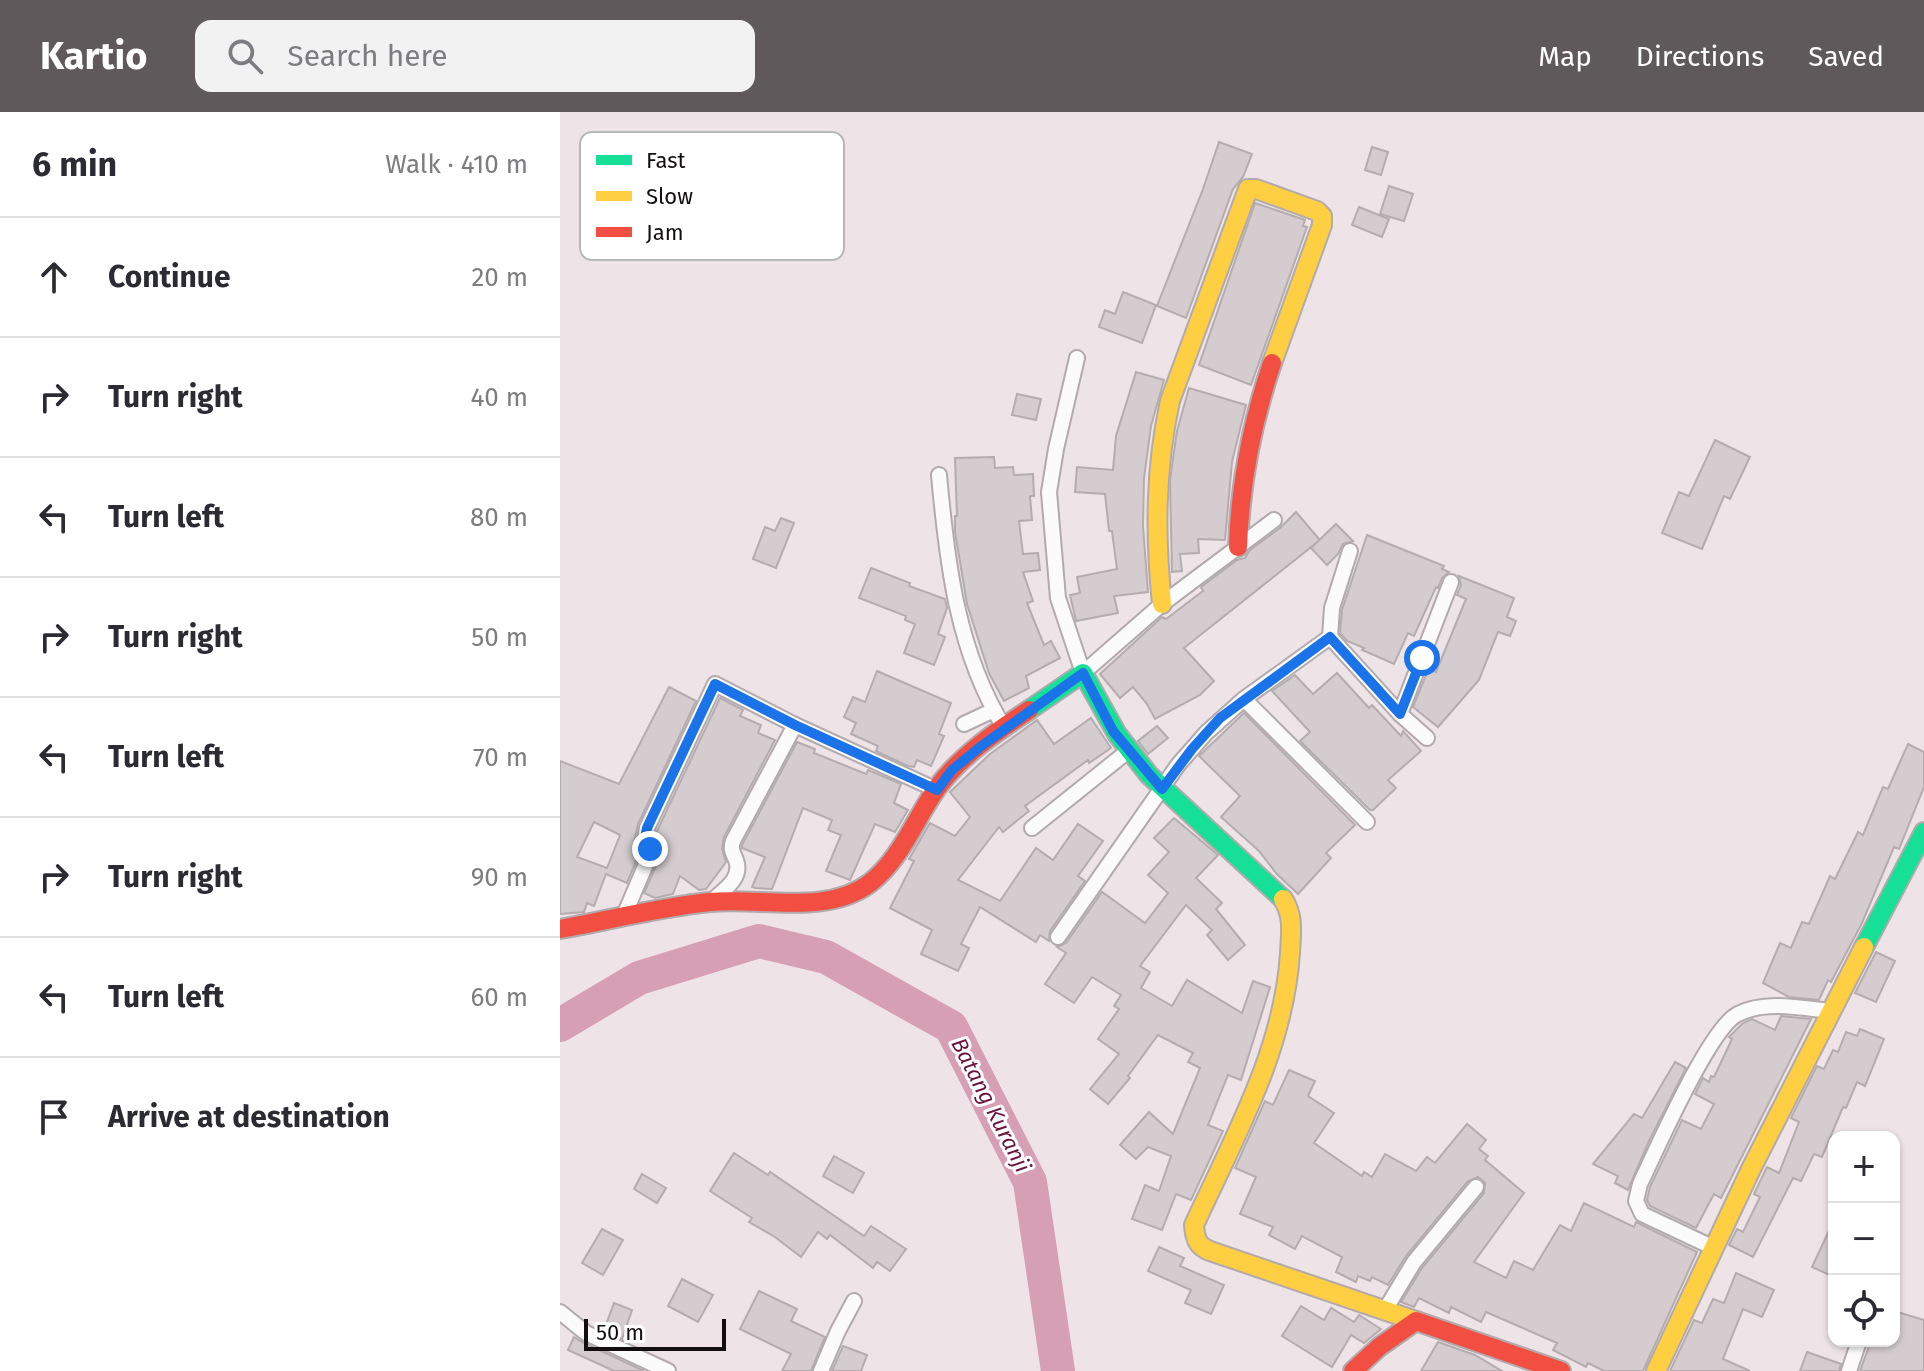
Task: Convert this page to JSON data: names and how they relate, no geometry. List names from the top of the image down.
{
  "water": ["Batang Kuranji"],
  "legend": ["Fast", "Slow", "Jam"],
  "scale_bar": "50 m",
  "page": {
    "header": "Kartio",
    "search": "Search here",
    "nav": ["Map", "Directions", "Saved"],
    "heading": ["6 min", "Walk · 410 m"],
    "list": [
      ["Continue", "20 m"],
      ["Turn right", "40 m"],
      ["Turn left", "80 m"],
      ["Turn right", "50 m"],
      ["Turn left", "70 m"],
      ["Turn right", "90 m"],
      ["Turn left", "60 m"],
      "Arrive at destination"
    ],
    "map_buttons": ["+", "−"],
    "scale": "50 m"
  }
}
